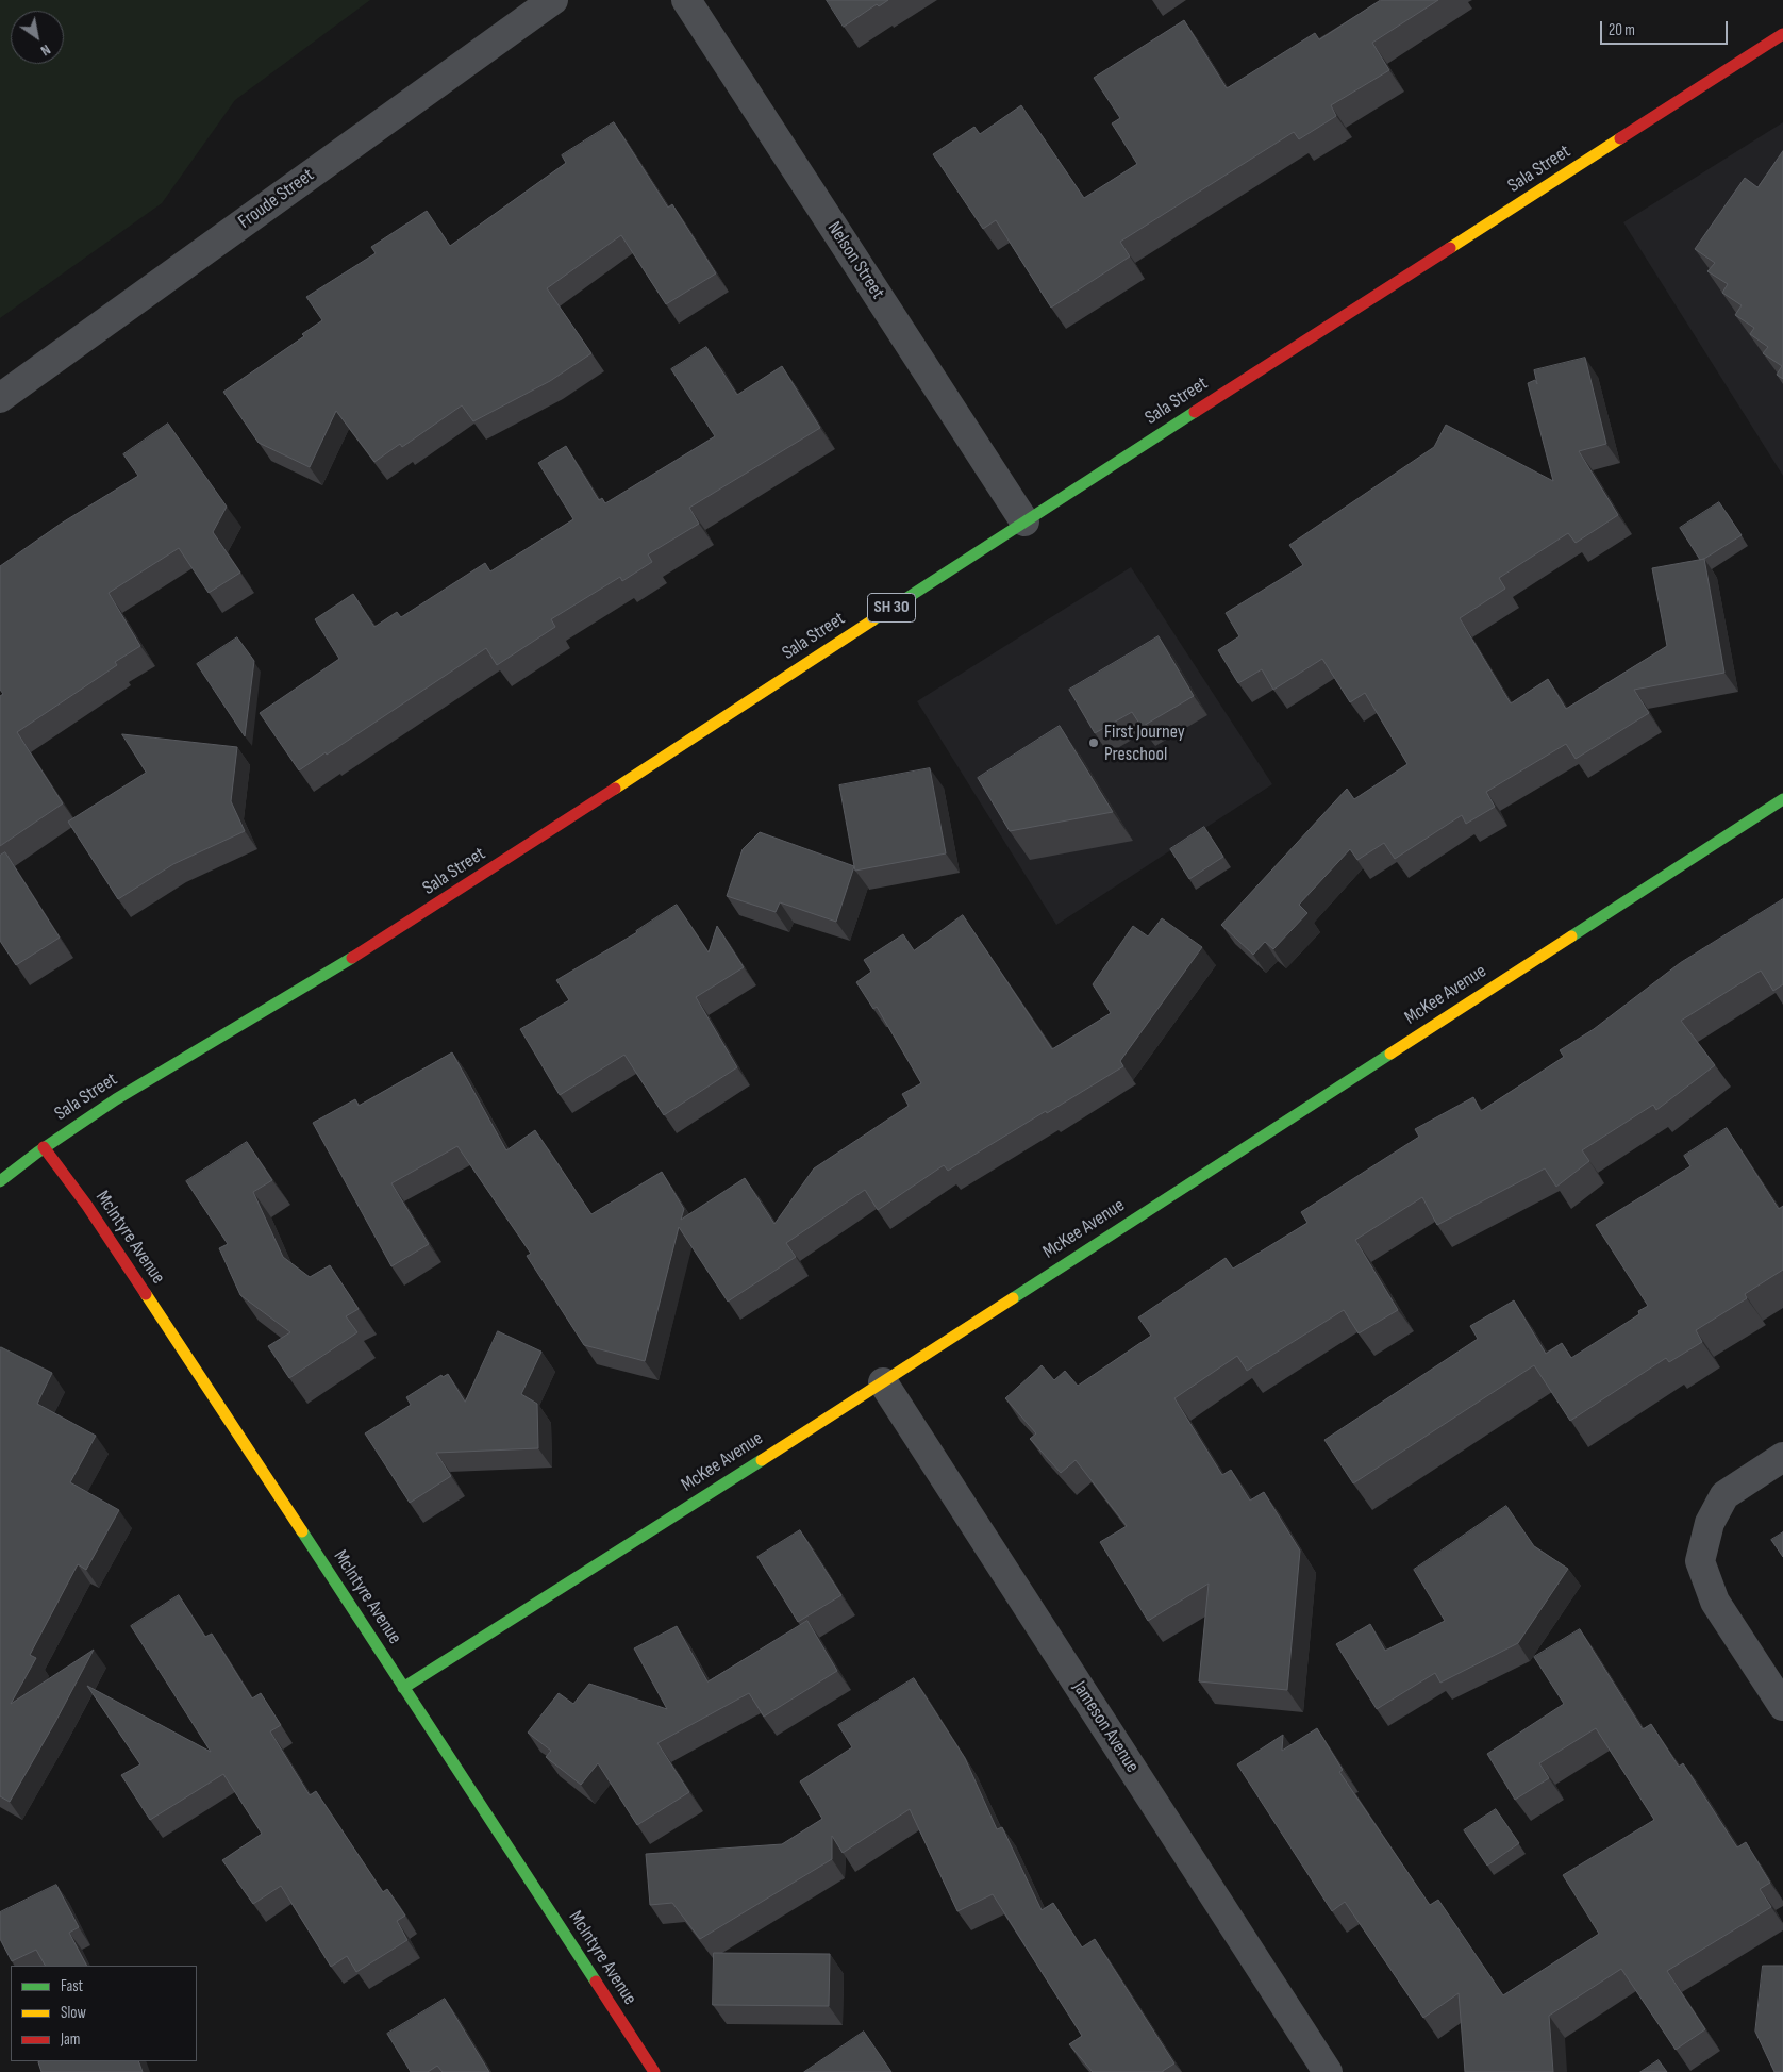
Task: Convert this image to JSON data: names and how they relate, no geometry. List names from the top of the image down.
{
  "streets": {
    "main road": [
      "Sala Street",
      "SH 30",
      "McKee Avenue",
      "McIntyre Avenue"
    ],
    "street": ["Froude Street", "Nelson Street", "Jameson Avenue"]
  },
  "crossings": [
    ["Sala Street", "Nelson Street"],
    ["Sala Street", "McIntyre Avenue"],
    ["McKee Avenue", "McIntyre Avenue"],
    ["McKee Avenue", "Jameson Avenue"]
  ],
  "places": ["First Journey Preschool"],
  "legend": ["Fast", "Slow", "Jam"],
  "scale_bar": "20 m",
  "north": "bottom right"
}
